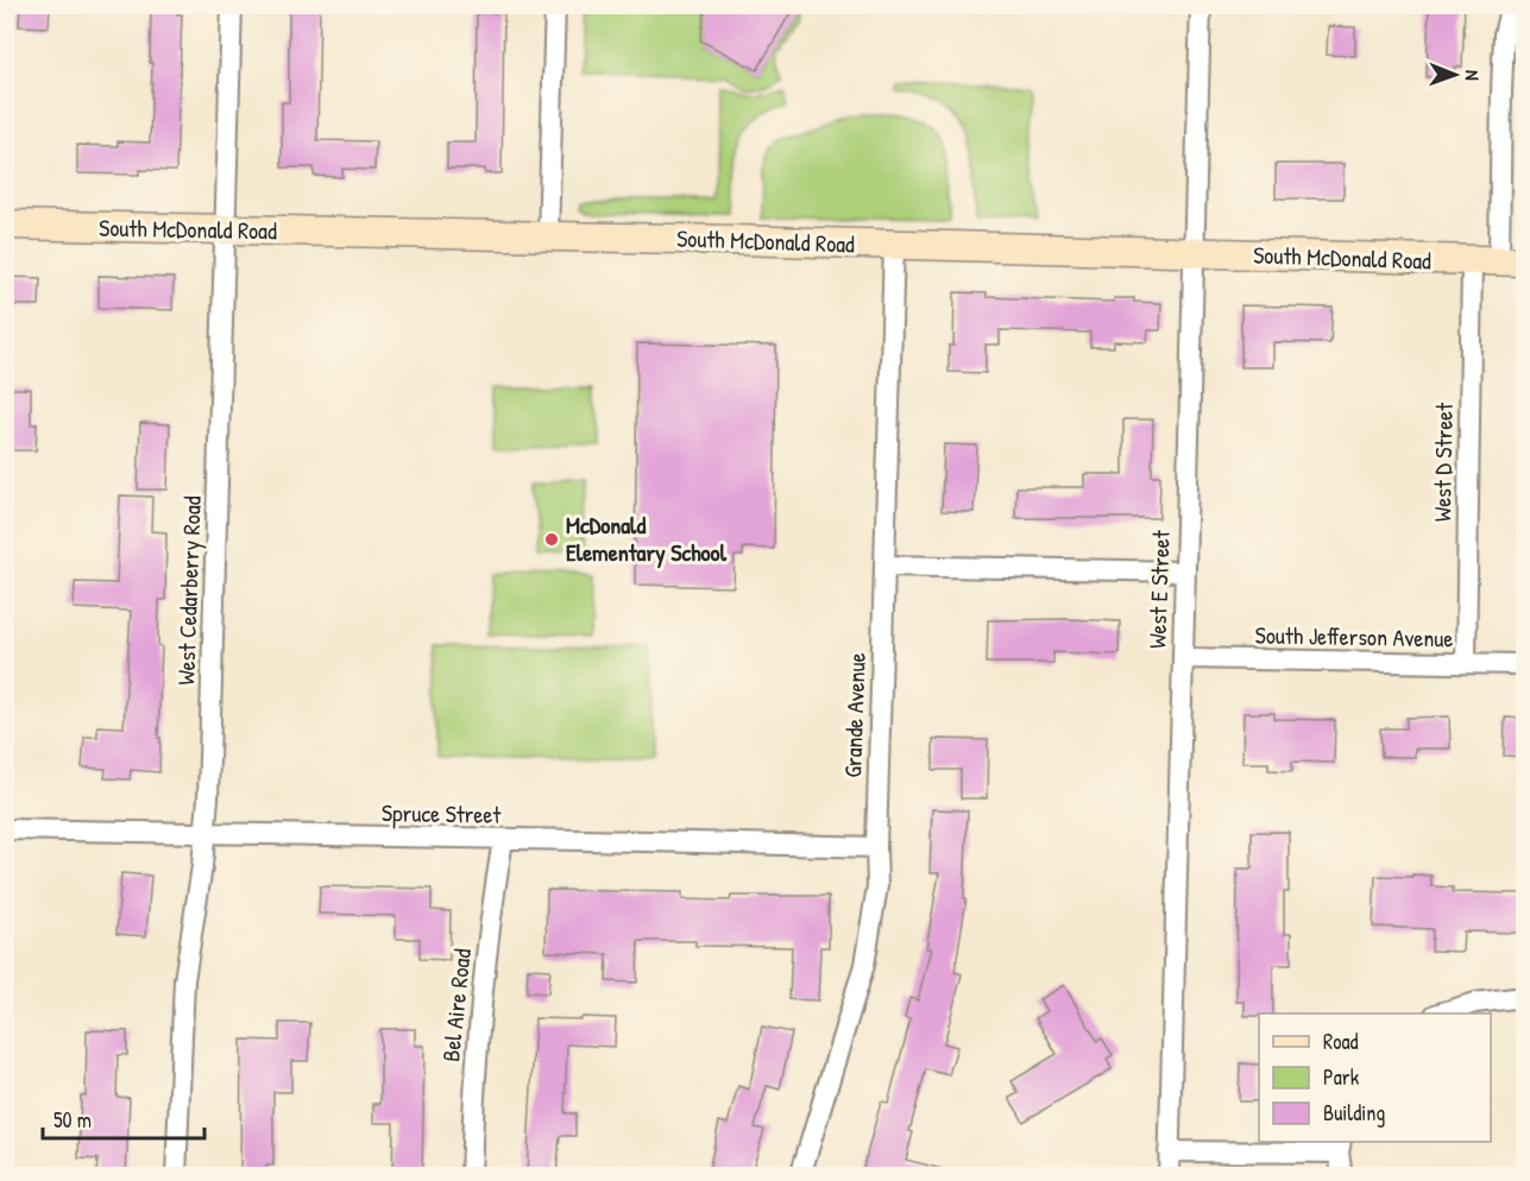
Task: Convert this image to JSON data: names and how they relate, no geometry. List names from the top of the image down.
{
  "streets": {
    "street": [
      "South McDonald Road",
      "West D Street",
      "West E Street",
      "West Cedarberry Road",
      "South Jefferson Avenue",
      "Grande Avenue",
      "Spruce Street",
      "Bel Aire Road"
    ]
  },
  "crossings": [
    ["South McDonald Road", "West D Street"],
    ["South McDonald Road", "West E Street"],
    ["South McDonald Road", "West Cedarberry Road"],
    ["South McDonald Road", "Grande Avenue"],
    ["West D Street", "South Jefferson Avenue"],
    ["West E Street", "South Jefferson Avenue"],
    ["West Cedarberry Road", "Spruce Street"],
    ["Grande Avenue", "Spruce Street"],
    ["Spruce Street", "Bel Aire Road"]
  ],
  "places": ["McDonald Elementary School"],
  "legend": ["Road", "Park", "Building"],
  "scale_bar": "50 m",
  "north": "right"
}
